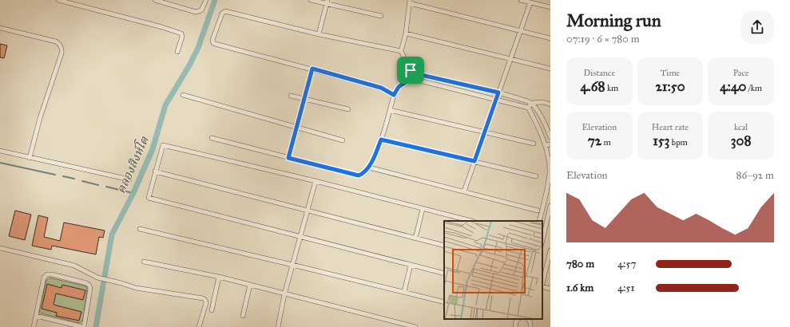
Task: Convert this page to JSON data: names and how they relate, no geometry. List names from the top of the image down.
{
  "water": ["คลองสิงห์โต"],
  "page": {
    "heading": ["Morning run", "07:19 · 6 × 780 m"],
    "stats": [
      ["Distance", "4.68 km"],
      ["Time", "21:50"],
      ["Pace", "4:40 /km"],
      ["Elevation", "72 m"],
      ["Heart rate", "153 bpm"],
      ["kcal", "308"]
    ],
    "chart": ["Elevation", "86–92 m"],
    "list": [
      {
        "name": "780 m",
        "note": "4:57"
      },
      {
        "name": "1.6 km",
        "note": "4:51"
      }
    ]
  }
}
